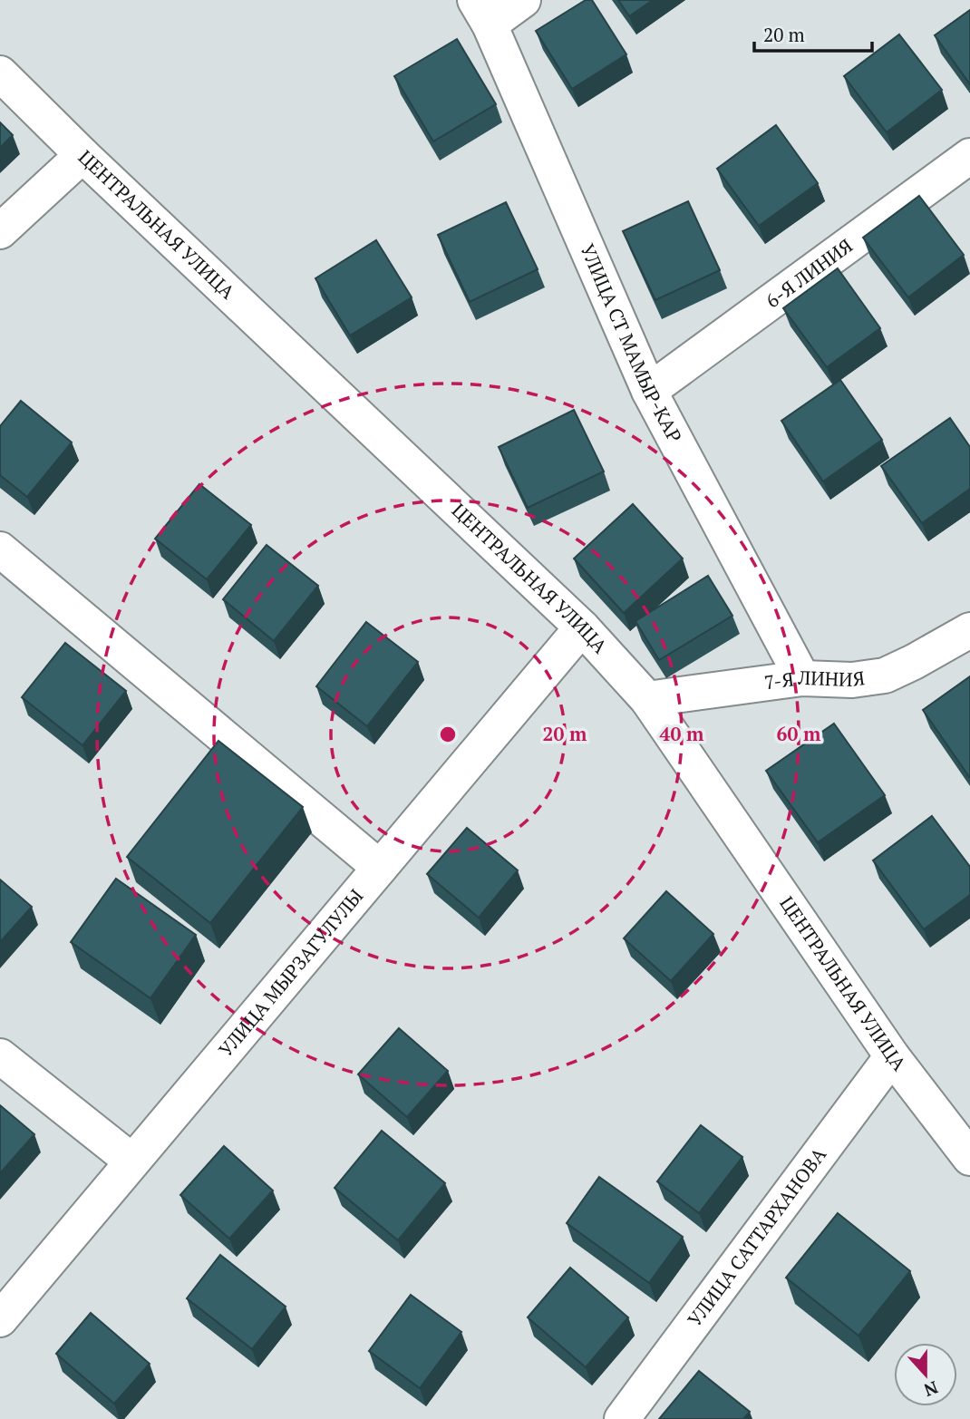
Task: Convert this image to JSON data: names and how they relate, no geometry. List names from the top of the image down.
{
  "streets": {
    "street": [
      "ЦЕНТРАЛЬНАЯ УЛИЦА",
      "6-Я ЛИНИЯ",
      "УЛИЦА СТ МАМЫР-КАР",
      "7-Я ЛИНИЯ",
      "УЛИЦА МЫРЗАГУЛУЛЫ",
      "УЛИЦА САТТАРХАНОВА"
    ]
  },
  "crossings": [
    ["ЦЕНТРАЛЬНАЯ УЛИЦА", "7-Я ЛИНИЯ"],
    ["ЦЕНТРАЛЬНАЯ УЛИЦА", "УЛИЦА МЫРЗАГУЛУЛЫ"],
    ["ЦЕНТРАЛЬНАЯ УЛИЦА", "УЛИЦА САТТАРХАНОВА"],
    ["6-Я ЛИНИЯ", "УЛИЦА СТ МАМЫР-КАР"],
    ["УЛИЦА СТ МАМЫР-КАР", "7-Я ЛИНИЯ"]
  ],
  "scale_bar": "20 m",
  "north": "bottom",
  "rings": ["20 m", "40 m", "60 m"]
}
